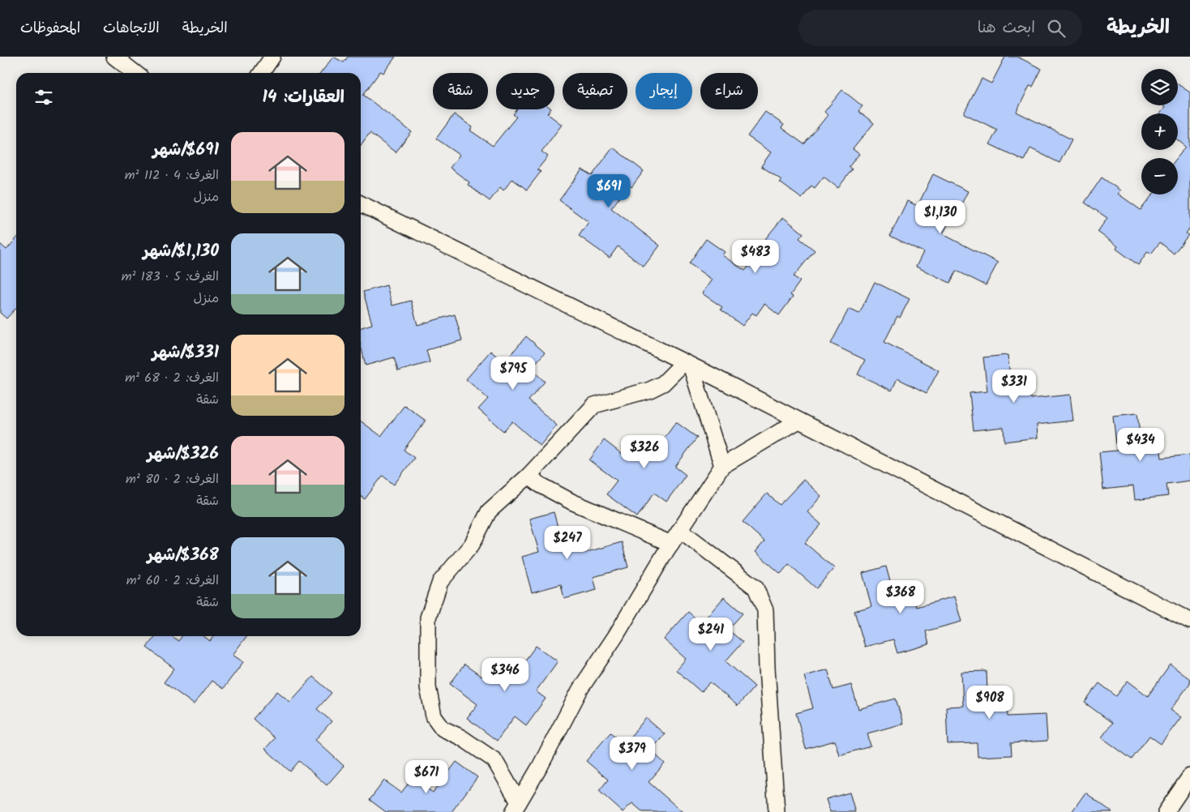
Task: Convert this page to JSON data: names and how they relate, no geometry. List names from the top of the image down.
{
  "page": {
    "header": "الخريطة",
    "search": "ابحث هنا",
    "nav": ["الخريطة", "الاتجاهات", "المحفوظات"],
    "map_buttons": ["+", "−"],
    "chip": [
      "شراء",
      "إيجار",
      "تصفية",
      "جديد",
      "شقة"
    ],
    "heading": "العقارات: 14",
    "list": [
      {
        "name": "$691/شهر",
        "note": "الغرف: 4 · 112 m² · منزل"
      },
      {
        "name": "$1,130/شهر",
        "note": "الغرف: 5 · 183 m² · منزل"
      },
      {
        "name": "$331/شهر",
        "note": "الغرف: 2 · 68 m² · شقة"
      },
      {
        "name": "$326/شهر",
        "note": "الغرف: 2 · 80 m² · شقة"
      },
      {
        "name": "$368/شهر",
        "note": "الغرف: 2 · 60 m² · شقة"
      }
    ],
    "price": [
      "$691",
      "$1,130",
      "$483",
      "$795",
      "$331",
      "$434",
      "$326",
      "$247",
      "$368",
      "$241",
      "$346",
      "$908",
      "$379",
      "$671"
    ]
  }
}
